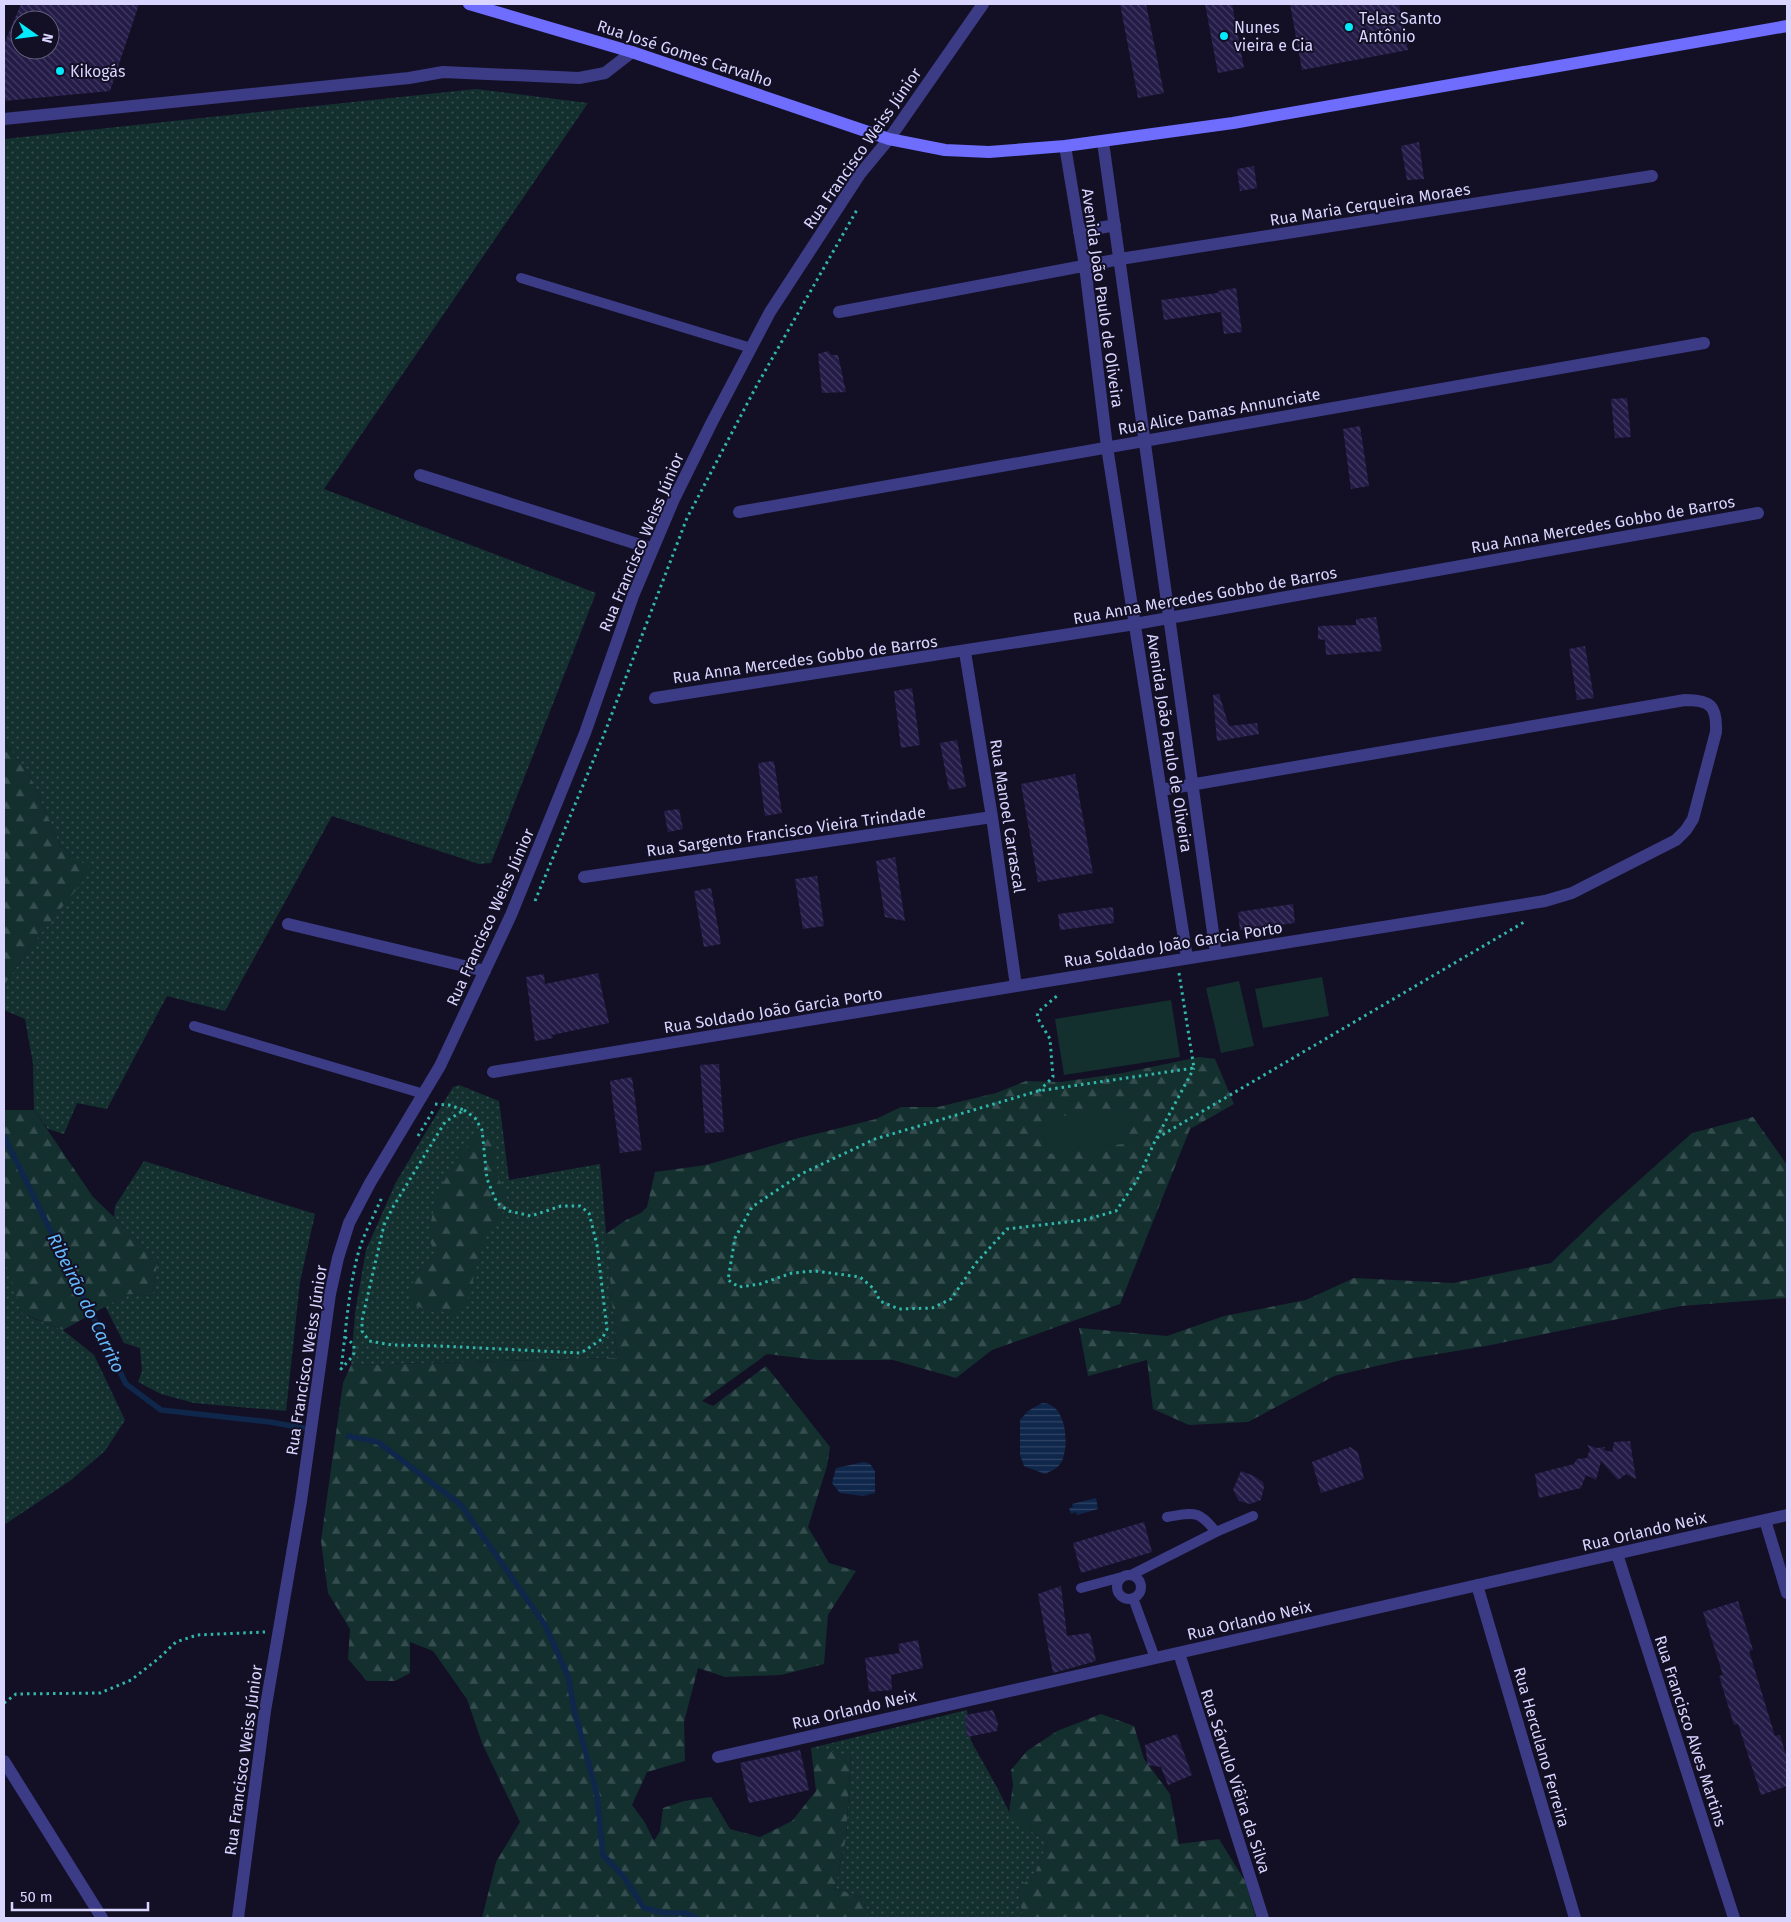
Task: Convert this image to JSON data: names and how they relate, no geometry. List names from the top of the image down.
{
  "streets": {
    "main road": ["Rua José Gomes Carvalho"],
    "street": [
      "Rua Francisco Weiss Júnior",
      "Rua Maria Cerqueira Moraes",
      "Avenida João Paulo de Oliveira",
      "Rua Alice Damas Annunciate",
      "Rua Anna Mercedes Gobbo de Barros",
      "Rua Manoel Carrascal",
      "Rua Sargento Francisco Vieira Trindade",
      "Rua Soldado João Garcia Porto",
      "Rua Orlando Neix",
      "Rua Francisco Alves Martins",
      "Rua Herculano Ferreira",
      "Rua Sérvulo Viêira da Silva"
    ]
  },
  "crossings": [
    ["Rua José Gomes Carvalho", "Rua Francisco Weiss Júnior"],
    ["Rua José Gomes Carvalho", "Avenida João Paulo de Oliveira"],
    ["Rua Maria Cerqueira Moraes", "Avenida João Paulo de Oliveira"],
    ["Avenida João Paulo de Oliveira", "Rua Alice Damas Annunciate"],
    ["Avenida João Paulo de Oliveira", "Rua Anna Mercedes Gobbo de Barros"],
    ["Avenida João Paulo de Oliveira", "Rua Soldado João Garcia Porto"],
    ["Rua Anna Mercedes Gobbo de Barros", "Rua Manoel Carrascal"],
    ["Rua Manoel Carrascal", "Rua Sargento Francisco Vieira Trindade"],
    ["Rua Manoel Carrascal", "Rua Soldado João Garcia Porto"],
    ["Rua Orlando Neix", "Rua Francisco Alves Martins"],
    ["Rua Orlando Neix", "Rua Herculano Ferreira"],
    ["Rua Orlando Neix", "Rua Sérvulo Viêira da Silva"]
  ],
  "water": ["Ribeirão do Carrito"],
  "places": ["Telas Santo Antônio", "Nunes vieira e Cia", "Kikogás"],
  "scale_bar": "50 m",
  "north": "right"
}
